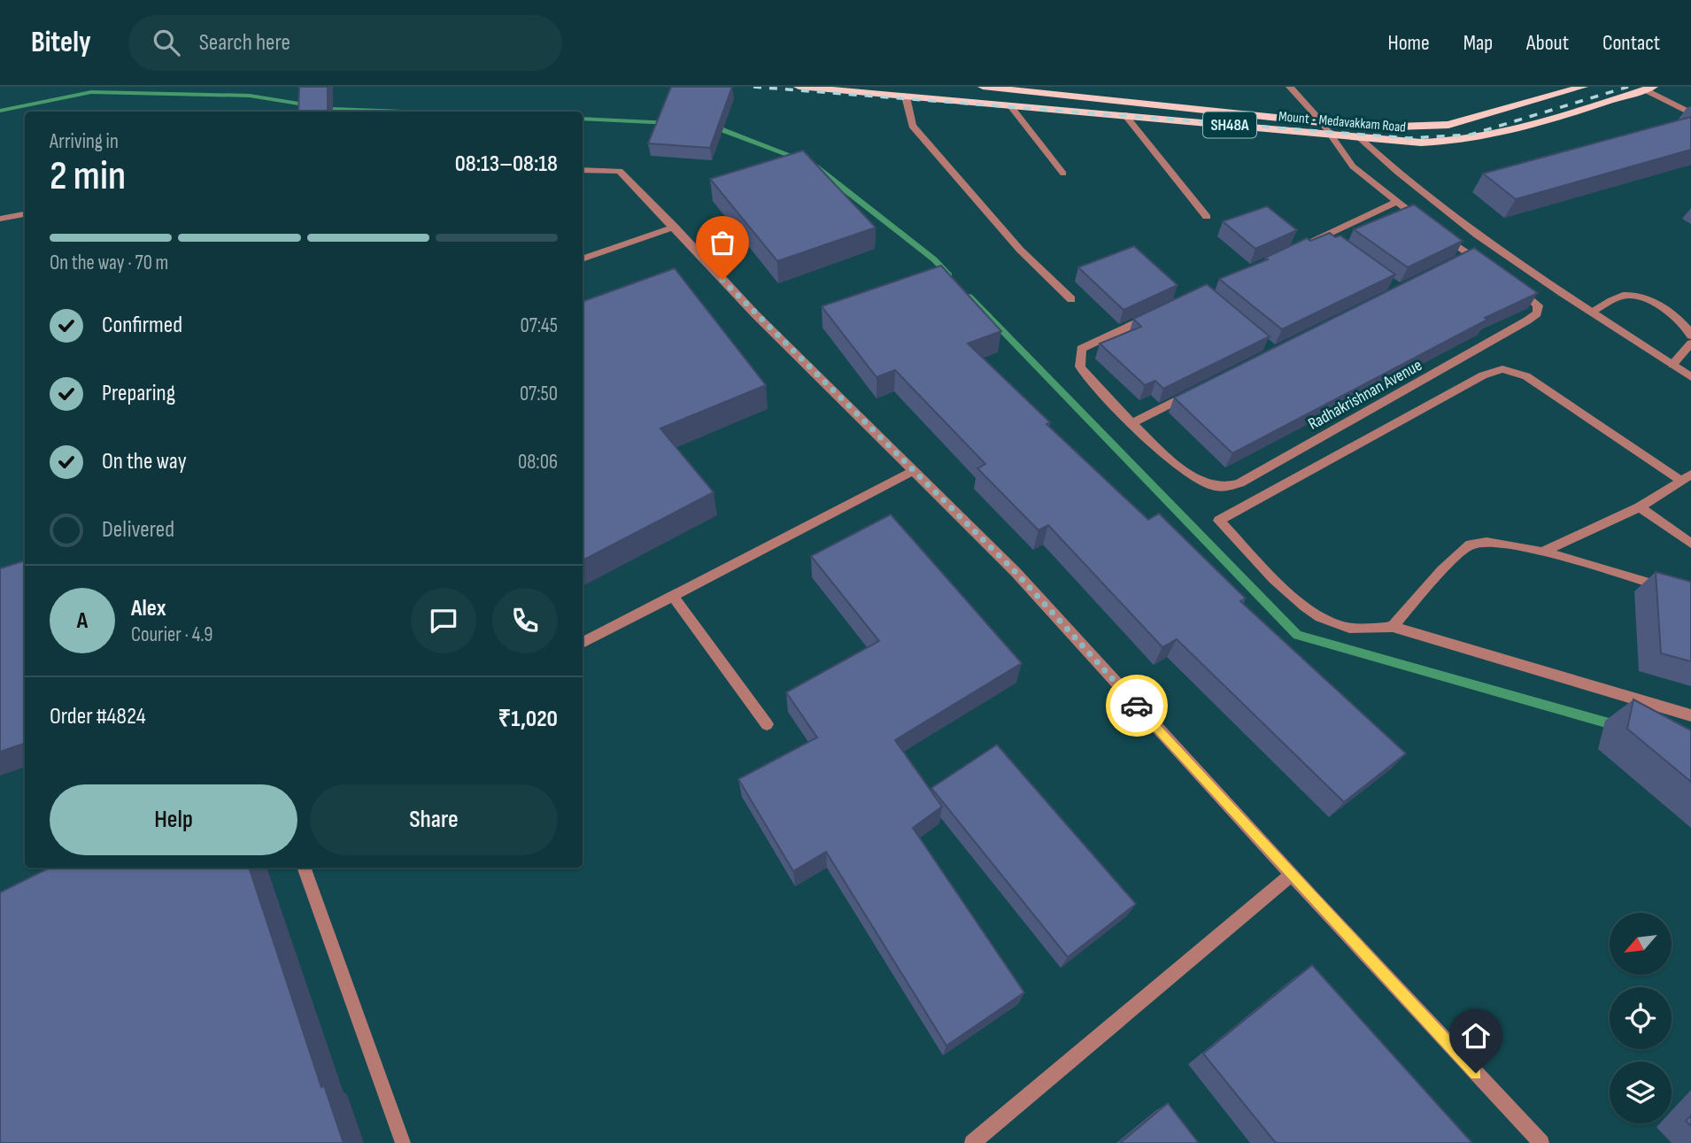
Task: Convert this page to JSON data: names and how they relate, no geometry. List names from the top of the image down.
{
  "streets": {
    "main road": ["Mount - Medavakkam Road", "SH48A"],
    "street": ["Radhakrishnan Avenue"]
  },
  "north": "bottom left",
  "page": {
    "header": "Bitely",
    "search": "Search here",
    "nav": [
      "Home",
      "Map",
      "About",
      "Contact"
    ],
    "heading": ["2 min", "Arriving in", "08:13–08:18"],
    "panel": [
      "Alex",
      "Courier · 4.9",
      "Order #4824",
      "₹1,020"
    ],
    "bar": "On the way · 70 m",
    "list": [
      ["Confirmed", "07:45"],
      ["Preparing", "07:50"],
      ["On the way", "08:06"],
      "Delivered"
    ],
    "round": "A",
    "buttons": ["Help", "Share"]
  }
}
